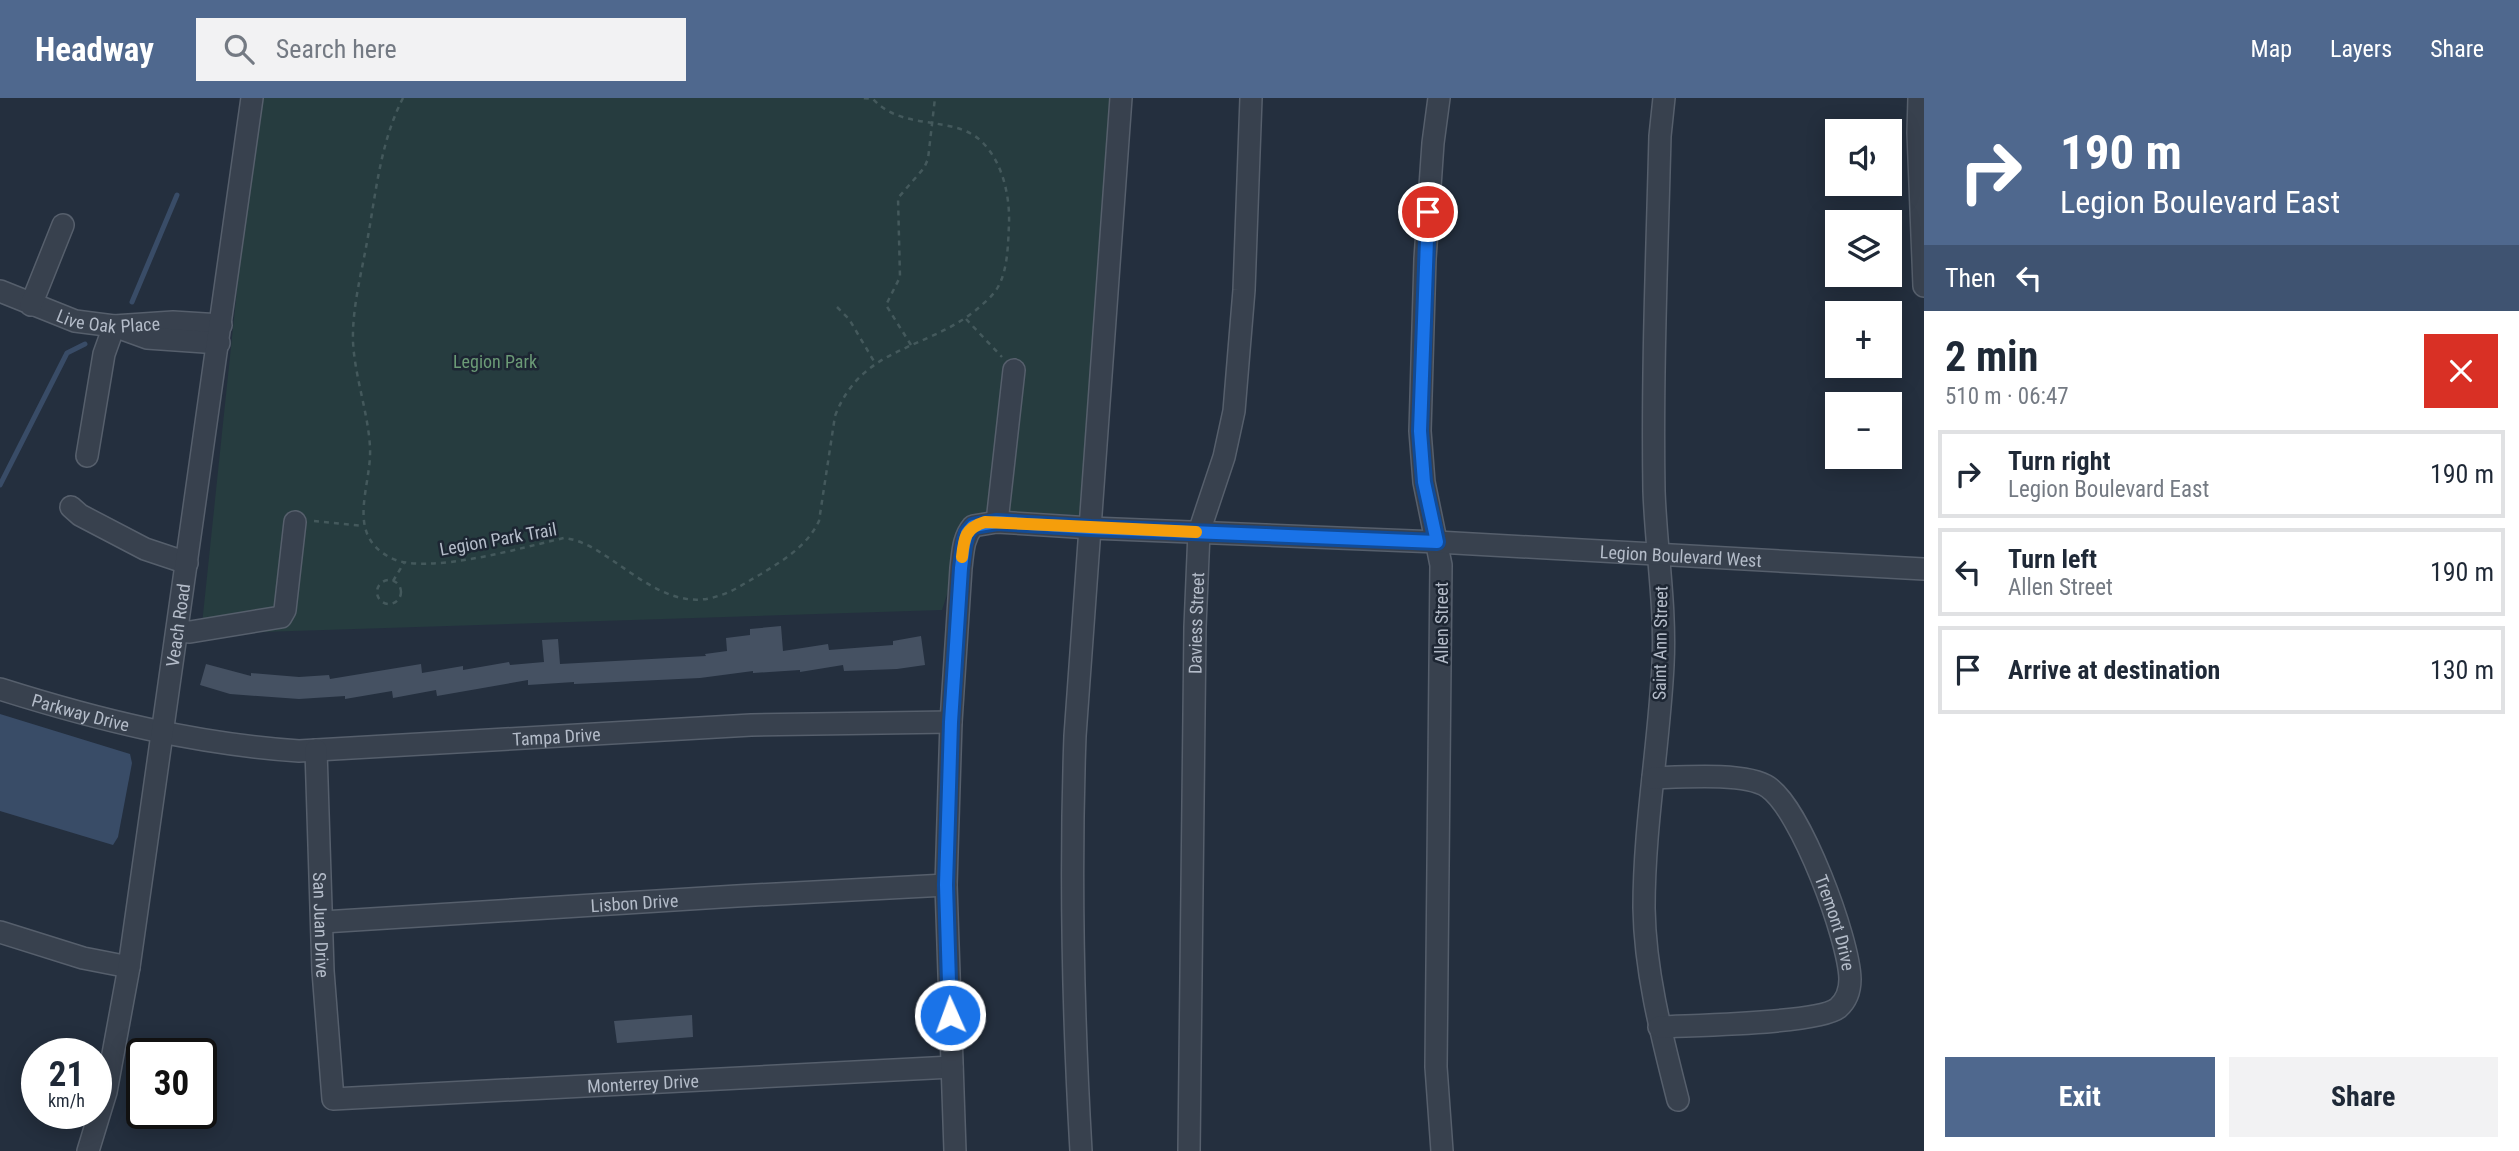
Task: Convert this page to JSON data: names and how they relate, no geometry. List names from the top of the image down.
{
  "streets": {
    "street": [
      "Live Oak Place",
      "Legion Boulevard West",
      "Daviess Street",
      "Allen Street",
      "Veach Road",
      "Saint Ann Street",
      "Parkway Drive",
      "Tampa Drive",
      "Lisbon Drive",
      "Tremont Drive",
      "San Juan Drive",
      "Monterrey Drive"
    ],
    "path": ["Legion Park Trail"]
  },
  "crossings": [
    ["Live Oak Place", "Veach Road"],
    ["Legion Boulevard West", "Daviess Street"],
    ["Legion Boulevard West", "Allen Street"],
    ["Legion Boulevard West", "Saint Ann Street"],
    ["Legion Boulevard West", "Tampa Drive"],
    ["Veach Road", "Parkway Drive"],
    ["Veach Road", "Tampa Drive"],
    ["Saint Ann Street", "Tremont Drive"],
    ["Parkway Drive", "Tampa Drive"],
    ["Tampa Drive", "San Juan Drive"],
    ["Lisbon Drive", "San Juan Drive"],
    ["San Juan Drive", "Monterrey Drive"]
  ],
  "parks": ["Legion Park"],
  "page": {
    "header": "Headway",
    "search": "Search here",
    "nav": ["Map", "Layers", "Share"],
    "turn": ["190 m", "Legion Boulevard East"],
    "map_buttons": ["+", "−"],
    "then": "Then",
    "heading": ["2 min", "510 m · 06:47"],
    "list": [
      {
        "name": "Turn right",
        "note": "Legion Boulevard East",
        "value": "190 m"
      },
      {
        "name": "Turn left",
        "note": "Allen Street",
        "value": "190 m"
      },
      {
        "name": "Arrive at destination",
        "value": "130 m"
      }
    ],
    "speed": "21 km/h",
    "limit": "30",
    "buttons": ["Exit", "Share"]
  }
}
